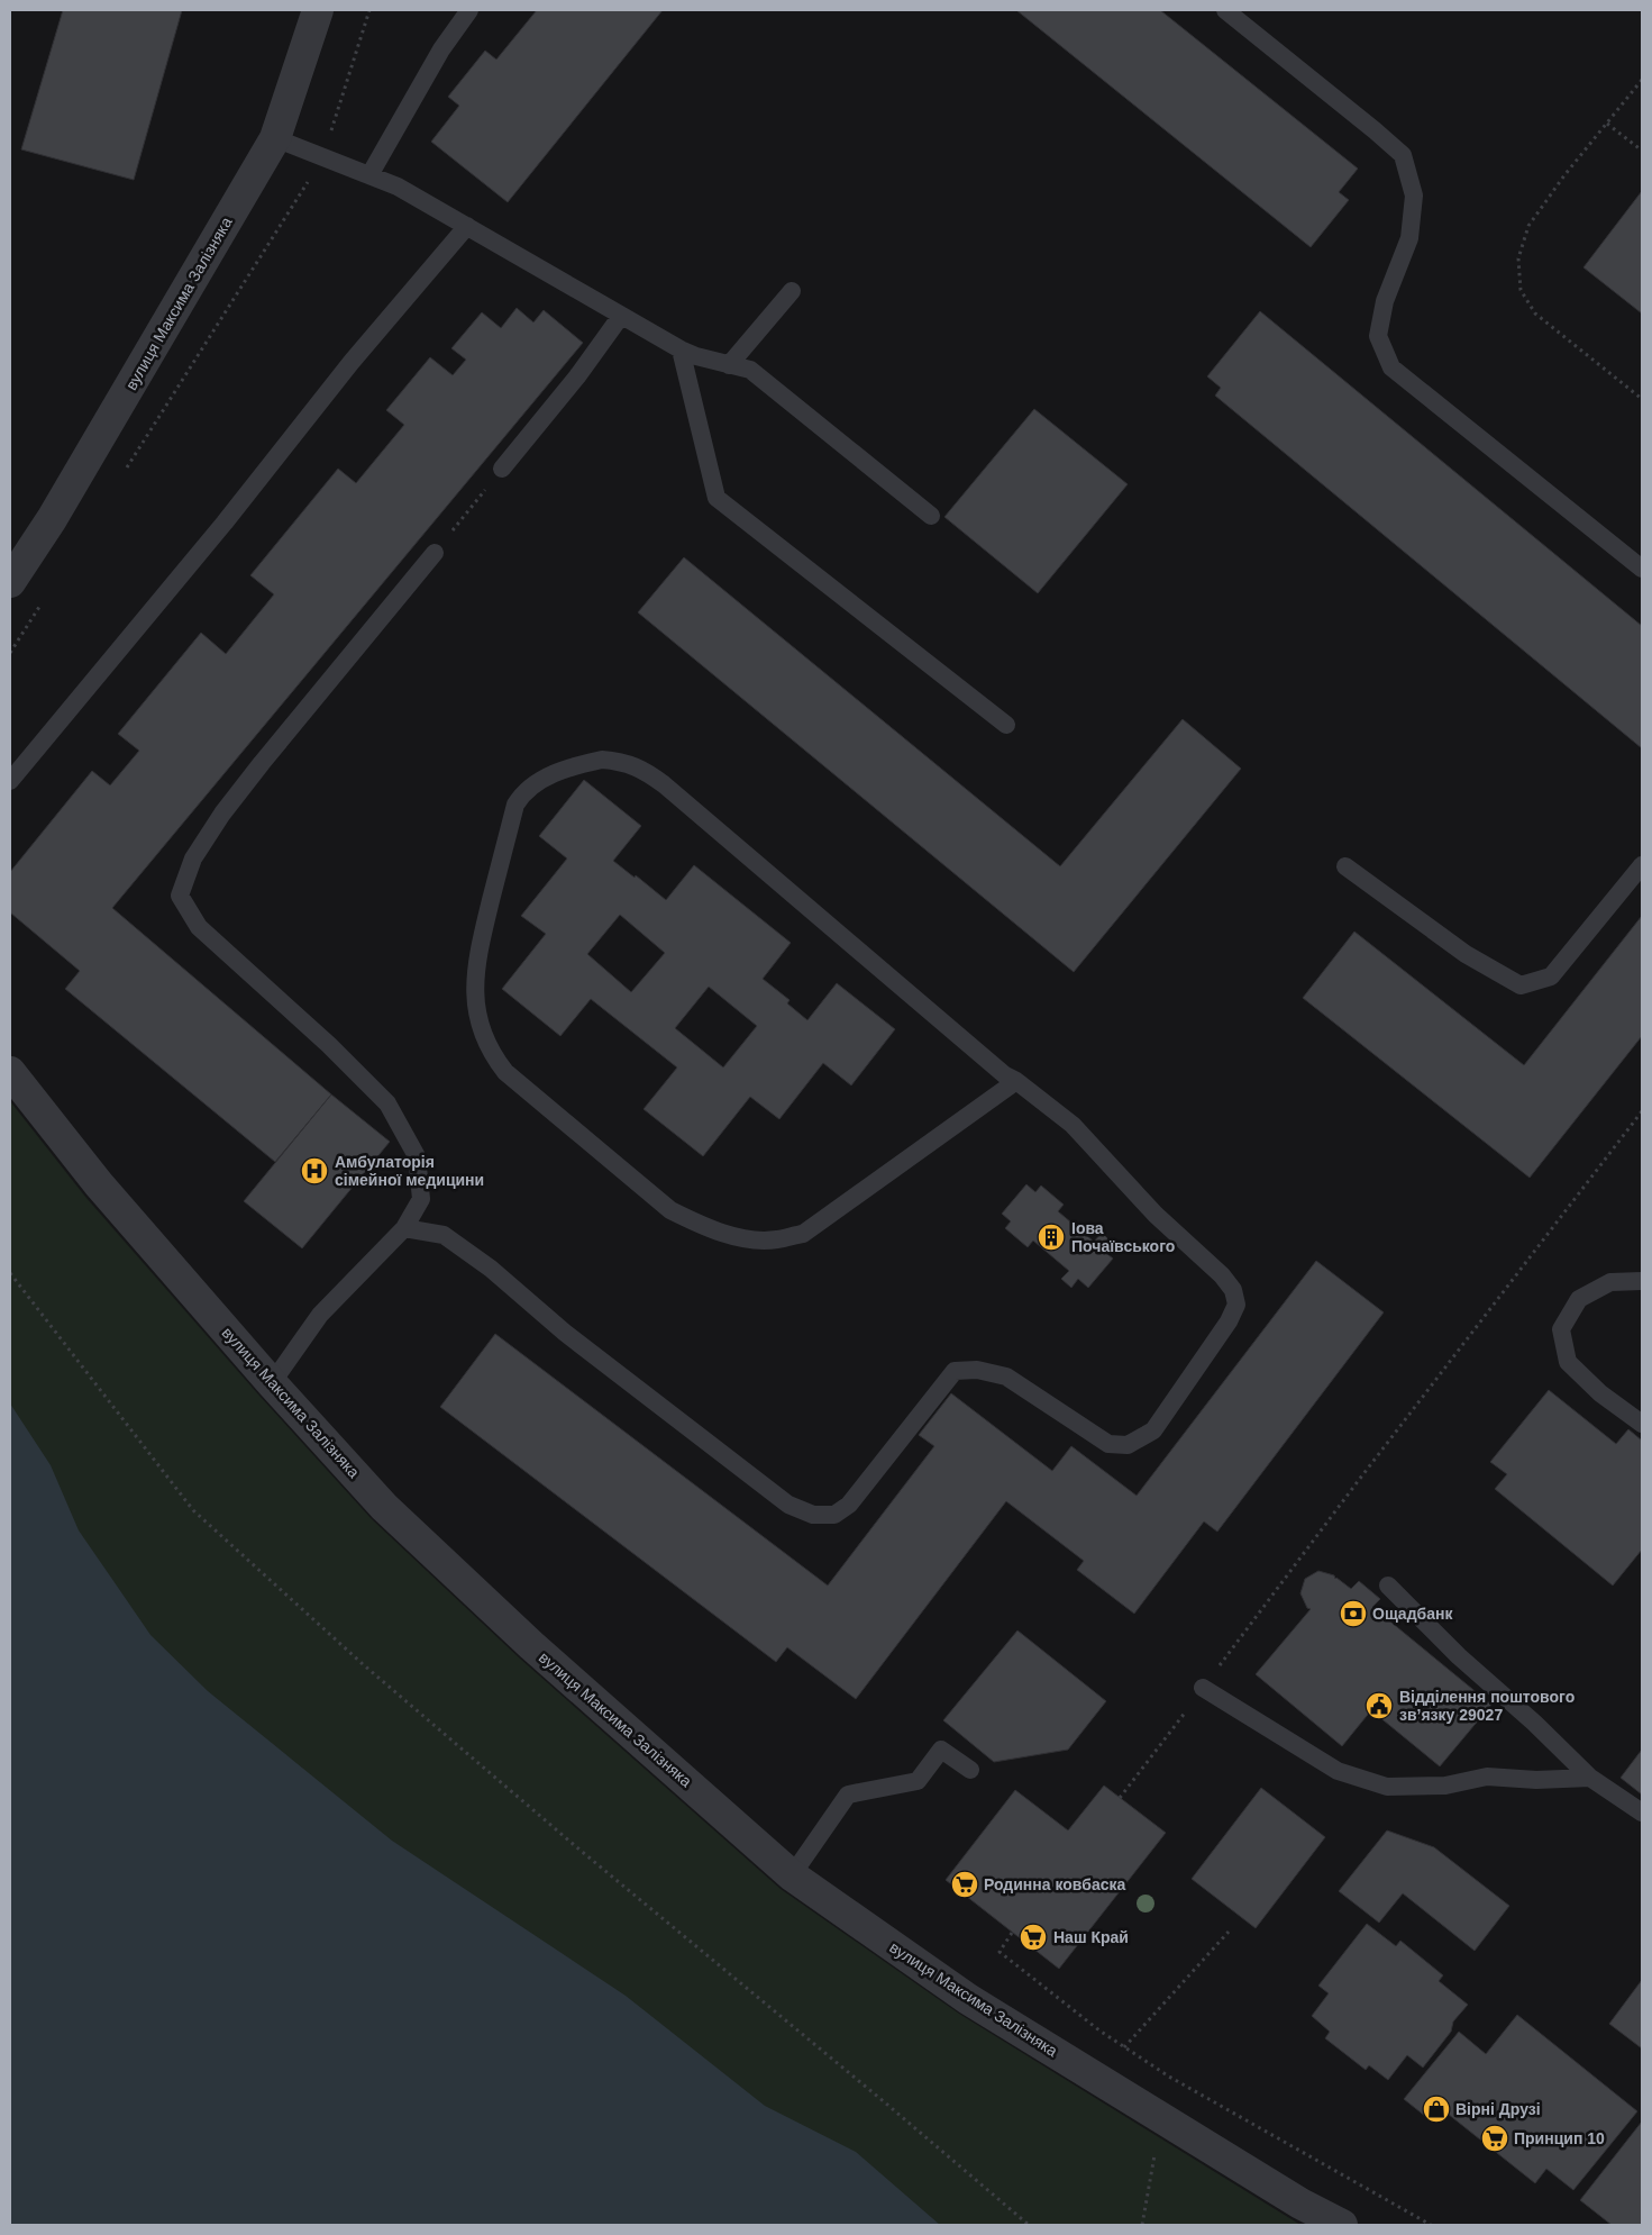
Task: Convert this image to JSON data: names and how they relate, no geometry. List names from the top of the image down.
{
  "streets": {
    "street": ["вулиця Максима Залізняка"]
  },
  "places": {
    "hospital": ["Амбулаторія сімейної медицини"],
    "building": ["Іова Почаївського"],
    "bank": ["Ощадбанк"],
    "public building": ["Відділення поштового зв’язку 29027"],
    "supermarket": ["Родинна ковбаска", "Наш Край", "Принцип 10"],
    "shop": ["Вірні Друзі"]
  }
}
